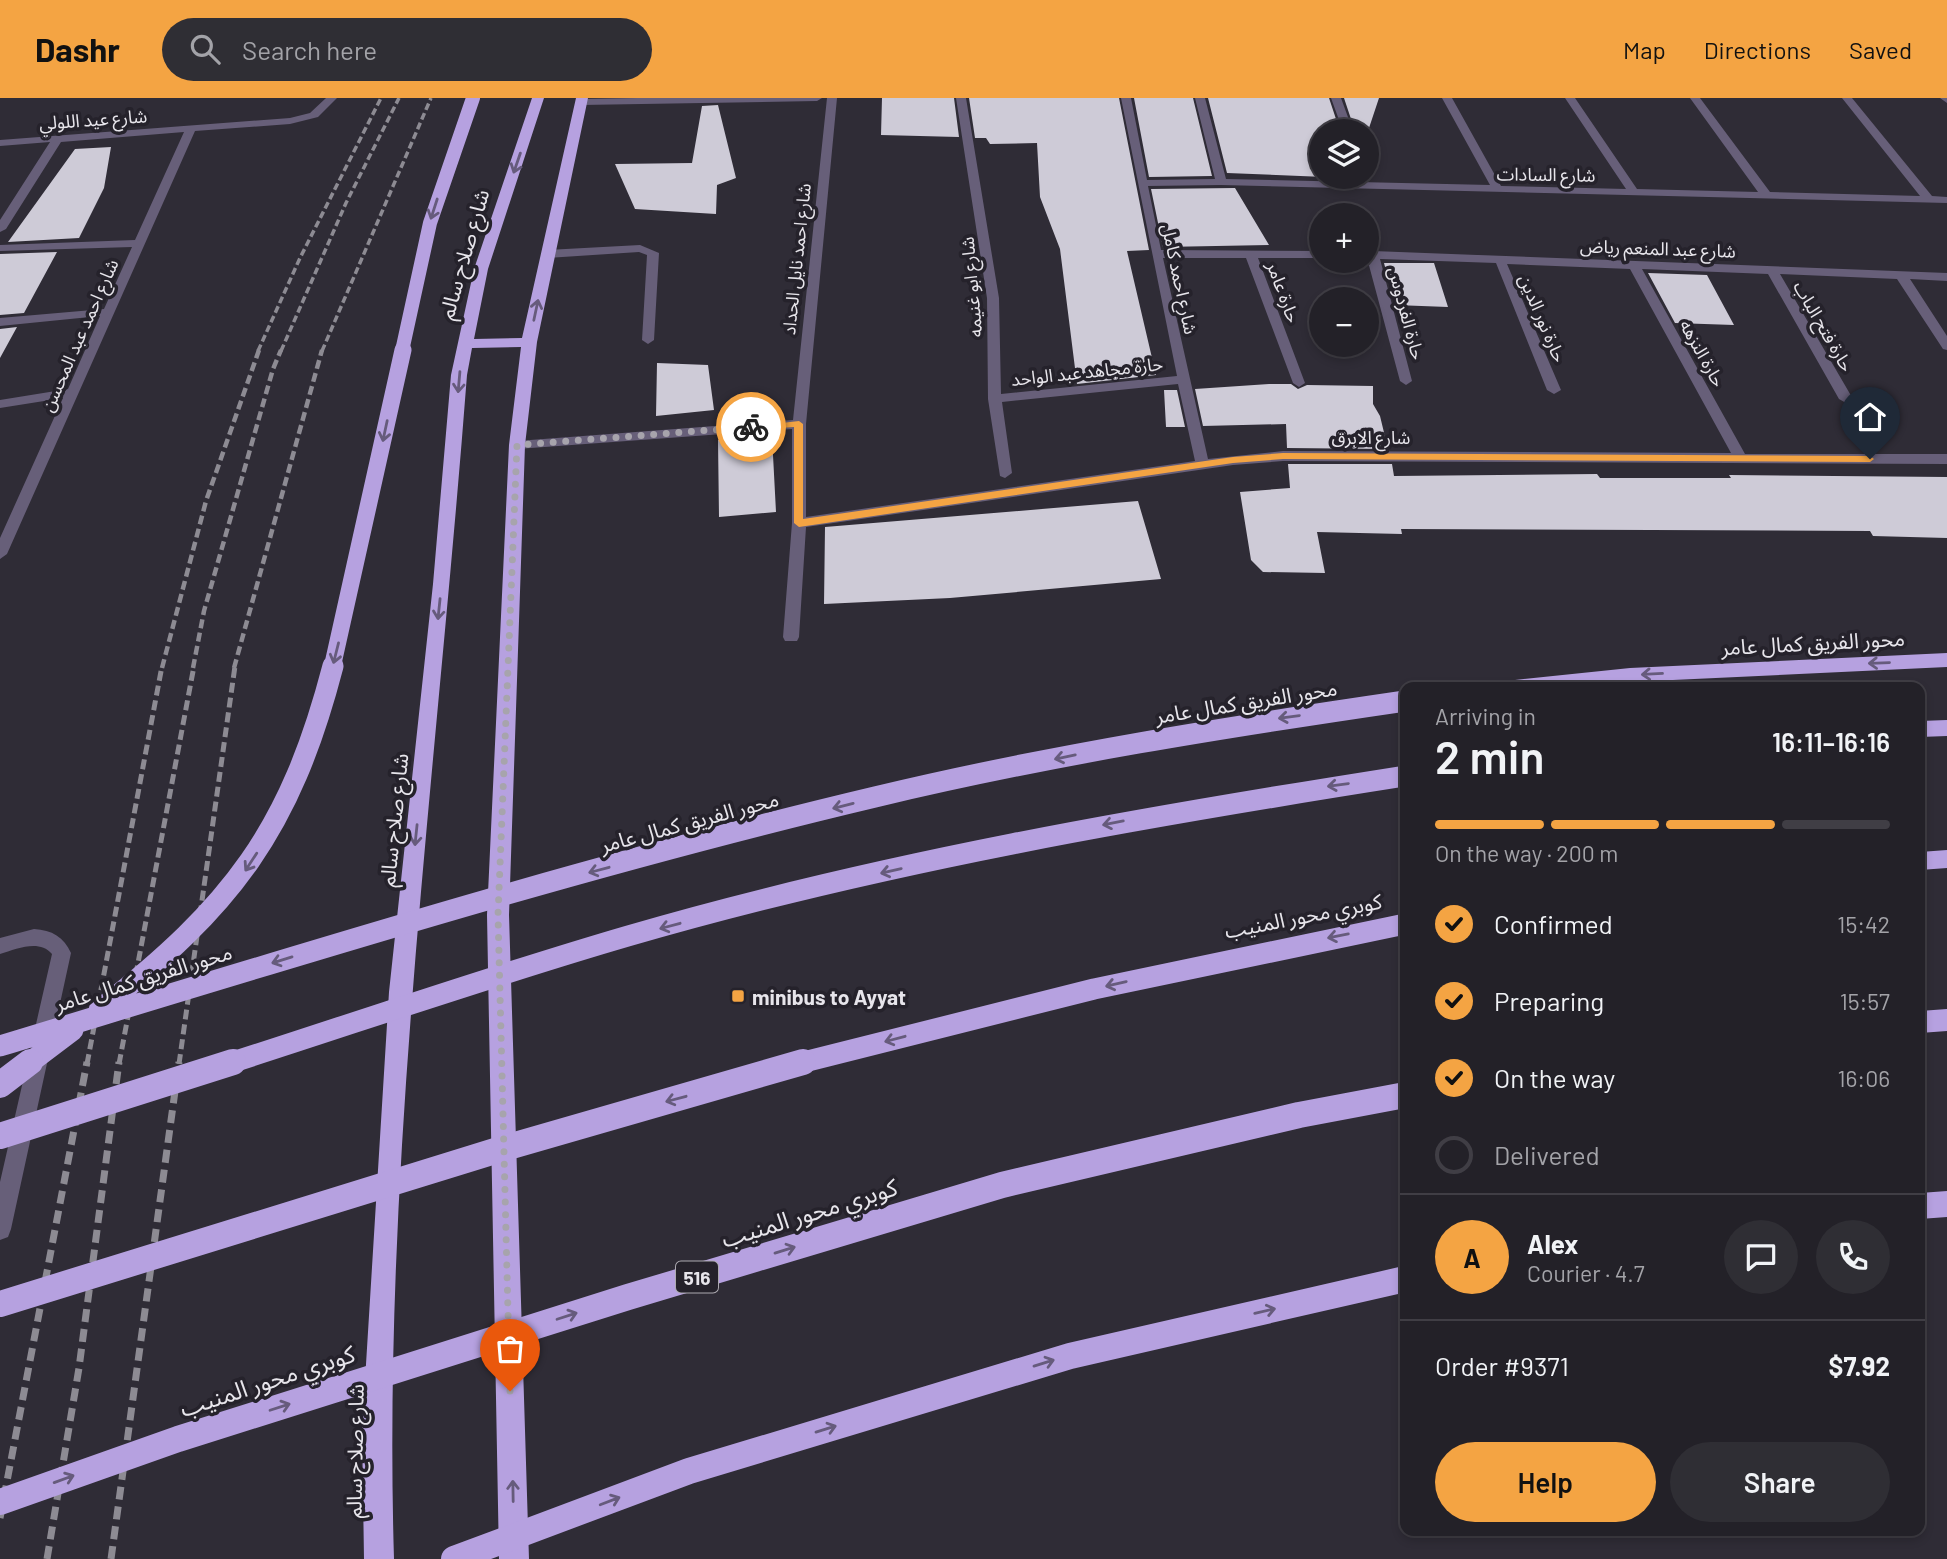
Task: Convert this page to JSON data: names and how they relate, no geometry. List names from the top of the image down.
{
  "streets": {
    "highway": [
      "شارع صلاح سالم",
      "محور الفريق كمال عامر",
      "كوبري محور المنيب",
      "516"
    ],
    "street": [
      "شارع عيد اللولي",
      "شارع السادات",
      "شارع عبد المنعم رياض",
      "شارع احمد نايل الحداد",
      "شارع احمد كامل",
      "شارع ابو غنيمه",
      "حارة عامر",
      "حارة الفردوس",
      "حارة نور الدين",
      "حارة فتح الباب",
      "شارع احمد عبد المحسن",
      "حارة النزهه",
      "حارة مجاهد عبد الواحد",
      "شارع الابرق"
    ]
  },
  "crossings": [
    ["شارع عيد اللولي", "شارع احمد عبد المحسن"],
    ["شارع السادات", "شارع احمد كامل"],
    ["شارع عبد المنعم رياض", "حارة نور الدين"],
    ["شارع عبد المنعم رياض", "حارة فتح الباب"],
    ["شارع عبد المنعم رياض", "حارة النزهه"],
    ["شارع احمد نايل الحداد", "شارع الابرق"],
    ["شارع احمد كامل", "حارة مجاهد عبد الواحد"],
    ["شارع احمد كامل", "شارع الابرق"],
    ["شارع ابو غنيمه", "حارة مجاهد عبد الواحد"],
    ["حارة النزهه", "شارع الابرق"]
  ],
  "places": {
    "transit": ["minibus to Ayyat"]
  },
  "page": {
    "header": "Dashr",
    "search": "Search here",
    "nav": ["Map", "Directions", "Saved"],
    "map_buttons": ["+", "−"],
    "heading": ["2 min", "Arriving in", "16:11–16:16"],
    "panel": [
      "Alex",
      "Courier · 4.7",
      "Order #9371",
      "$7.92"
    ],
    "bar": "On the way · 200 m",
    "list": [
      ["Confirmed", "15:42"],
      ["Preparing", "15:57"],
      ["On the way", "16:06"],
      "Delivered"
    ],
    "round": "A",
    "buttons": ["Help", "Share"]
  }
}
